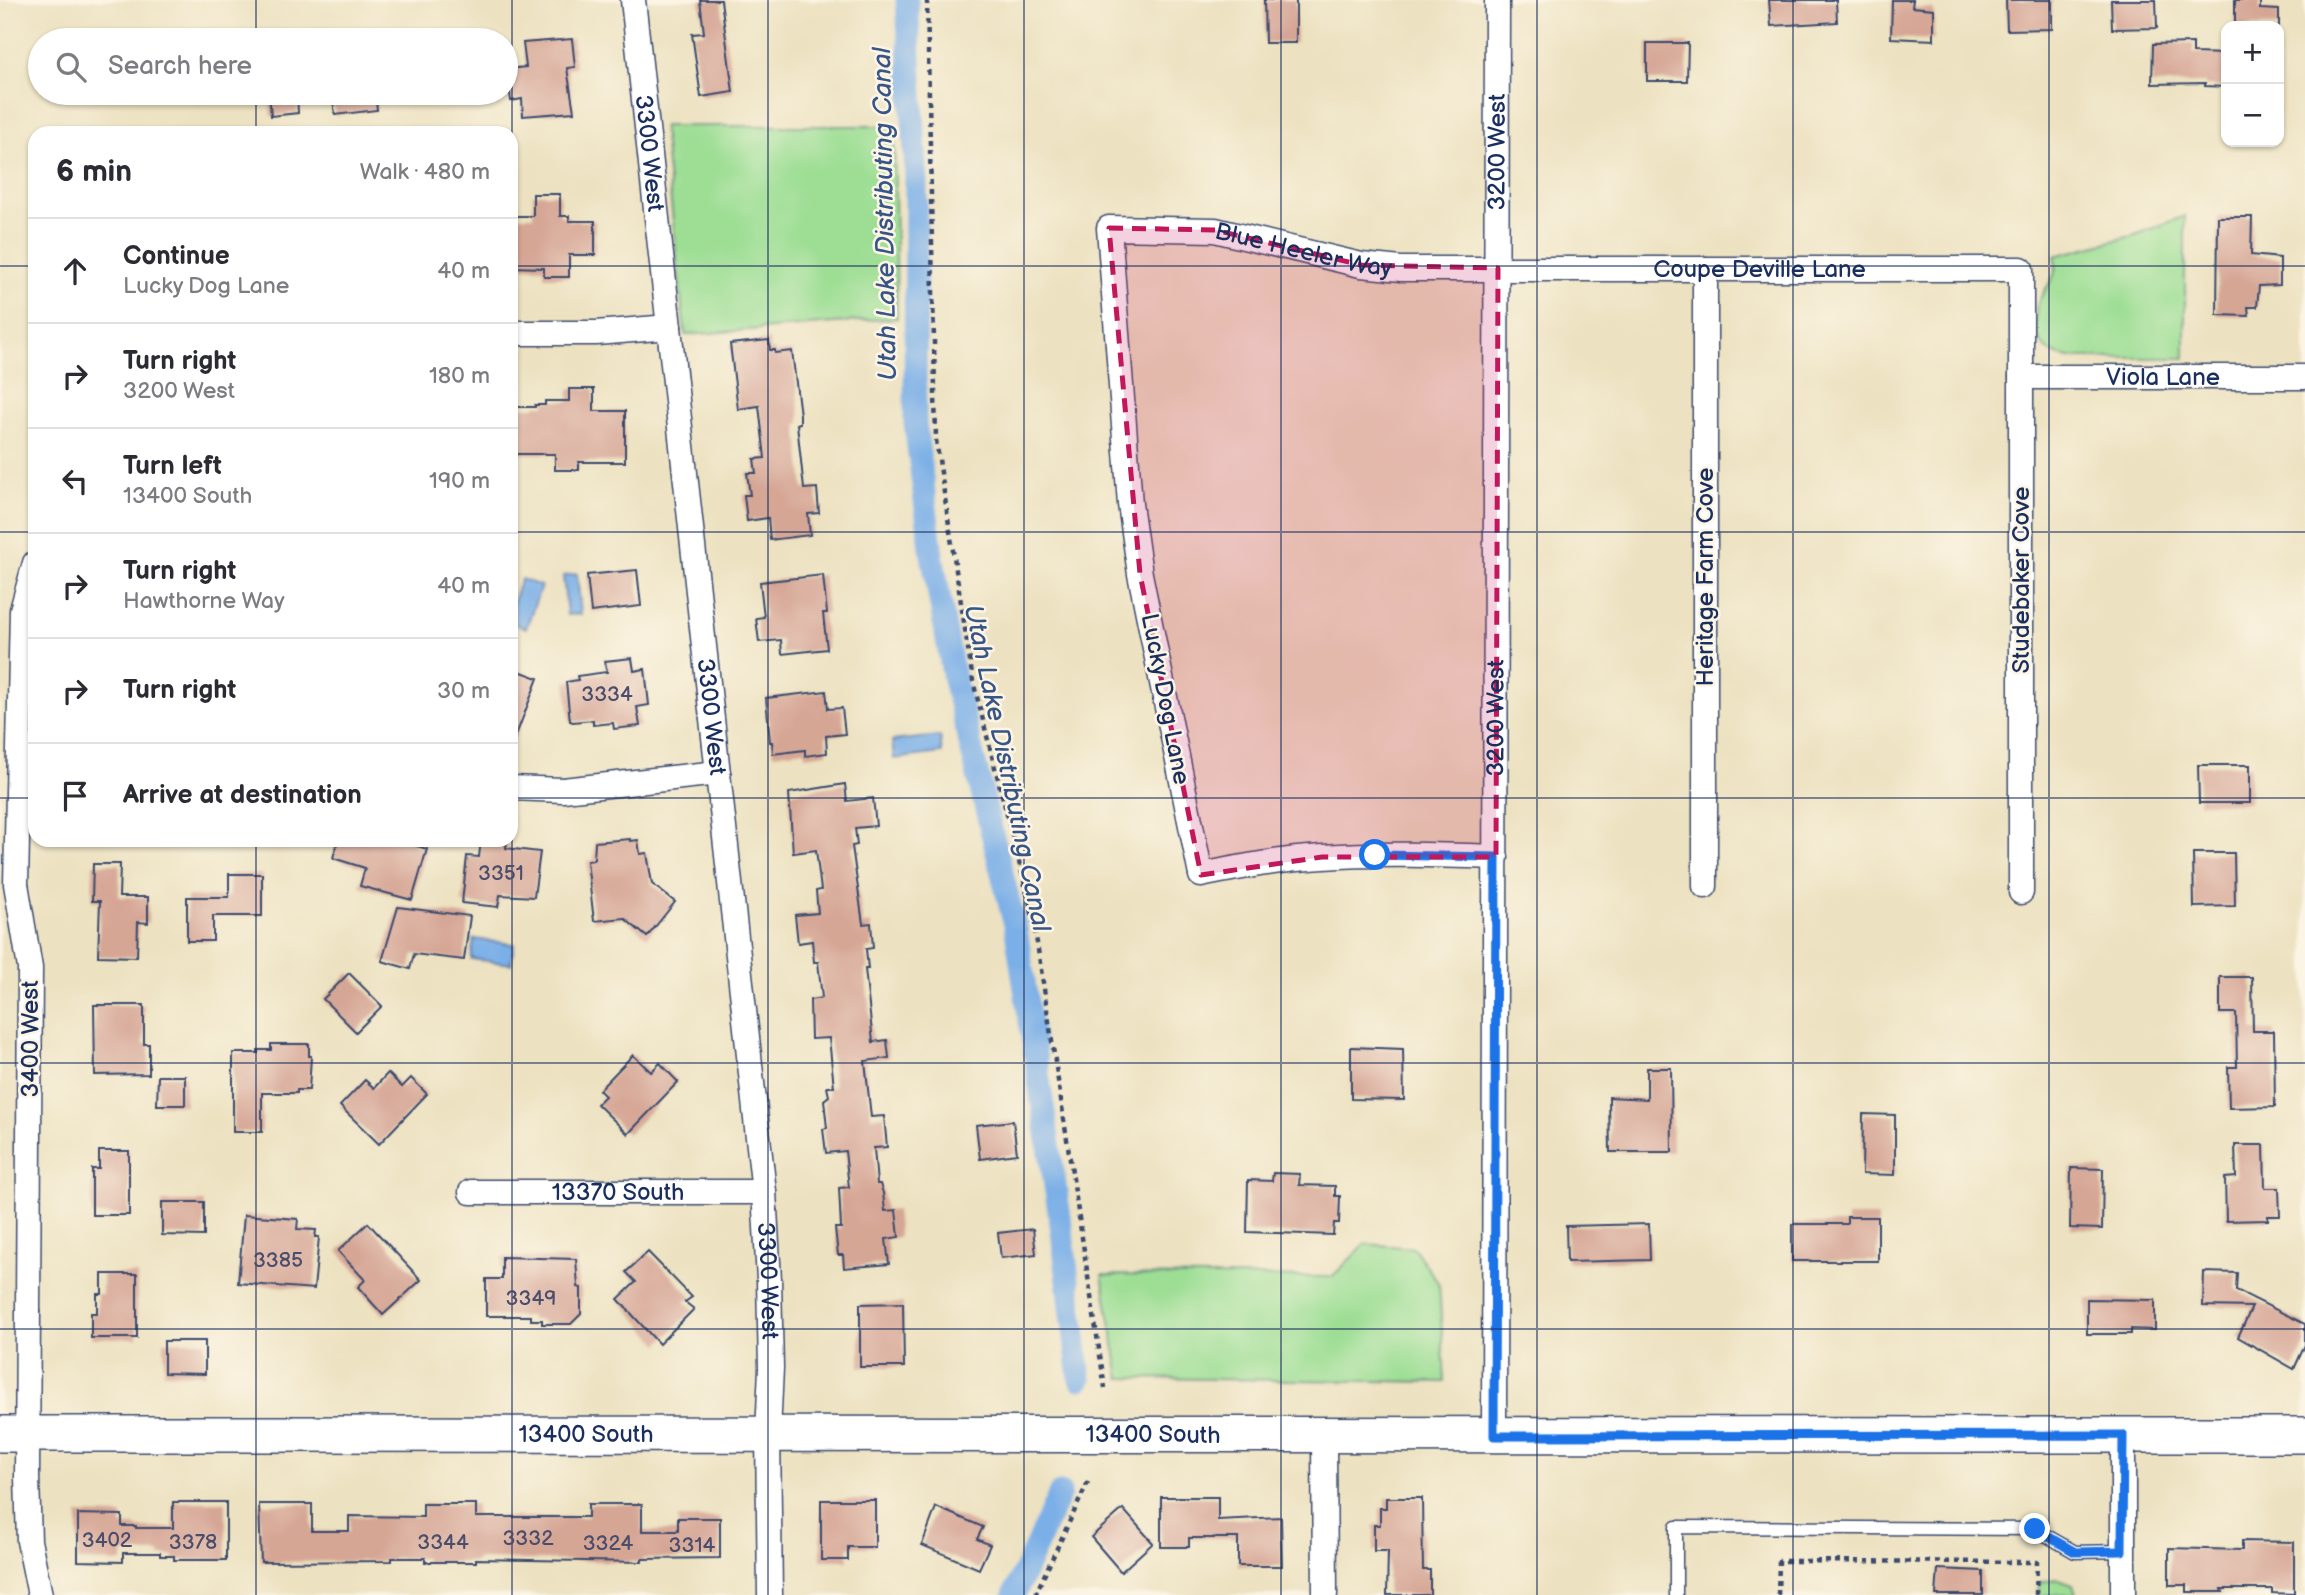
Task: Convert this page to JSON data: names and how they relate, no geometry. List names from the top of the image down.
{
  "streets": {
    "main road": ["13400 South"],
    "street": [
      "3200 West",
      "3300 West",
      "Blue Heeler Way",
      "Coupe Deville Lane",
      "Viola Lane",
      "Heritage Farm Cove",
      "Studebaker Cove",
      "Lucky Dog Lane",
      "3400 West",
      "13370 South"
    ]
  },
  "crossings": [
    ["3200 West", "Blue Heeler Way"],
    ["3200 West", "Coupe Deville Lane"],
    ["3200 West", "Lucky Dog Lane"],
    ["3200 West", "13400 South"],
    ["3300 West", "13370 South"],
    ["3300 West", "13400 South"],
    ["Blue Heeler Way", "Coupe Deville Lane"],
    ["Blue Heeler Way", "Lucky Dog Lane"],
    ["Coupe Deville Lane", "Heritage Farm Cove"],
    ["Coupe Deville Lane", "Studebaker Cove"],
    ["Viola Lane", "Studebaker Cove"],
    ["3400 West", "13400 South"]
  ],
  "water": ["Utah Lake Distributing Canal"],
  "house_numbers": [
    "3334",
    "3351",
    "3385",
    "3349",
    "3332",
    "3402",
    "3378",
    "3344",
    "3324",
    "3314"
  ],
  "page": {
    "map_buttons": ["+", "−"],
    "search": "Search here",
    "heading": ["6 min", "Walk · 480 m"],
    "list": [
      ["Continue", "Lucky Dog Lane", "40 m"],
      ["Turn right", "3200 West", "180 m"],
      ["Turn left", "13400 South", "190 m"],
      ["Turn right", "Hawthorne Way", "40 m"],
      ["Turn right", "30 m"],
      "Arrive at destination"
    ]
  }
}
